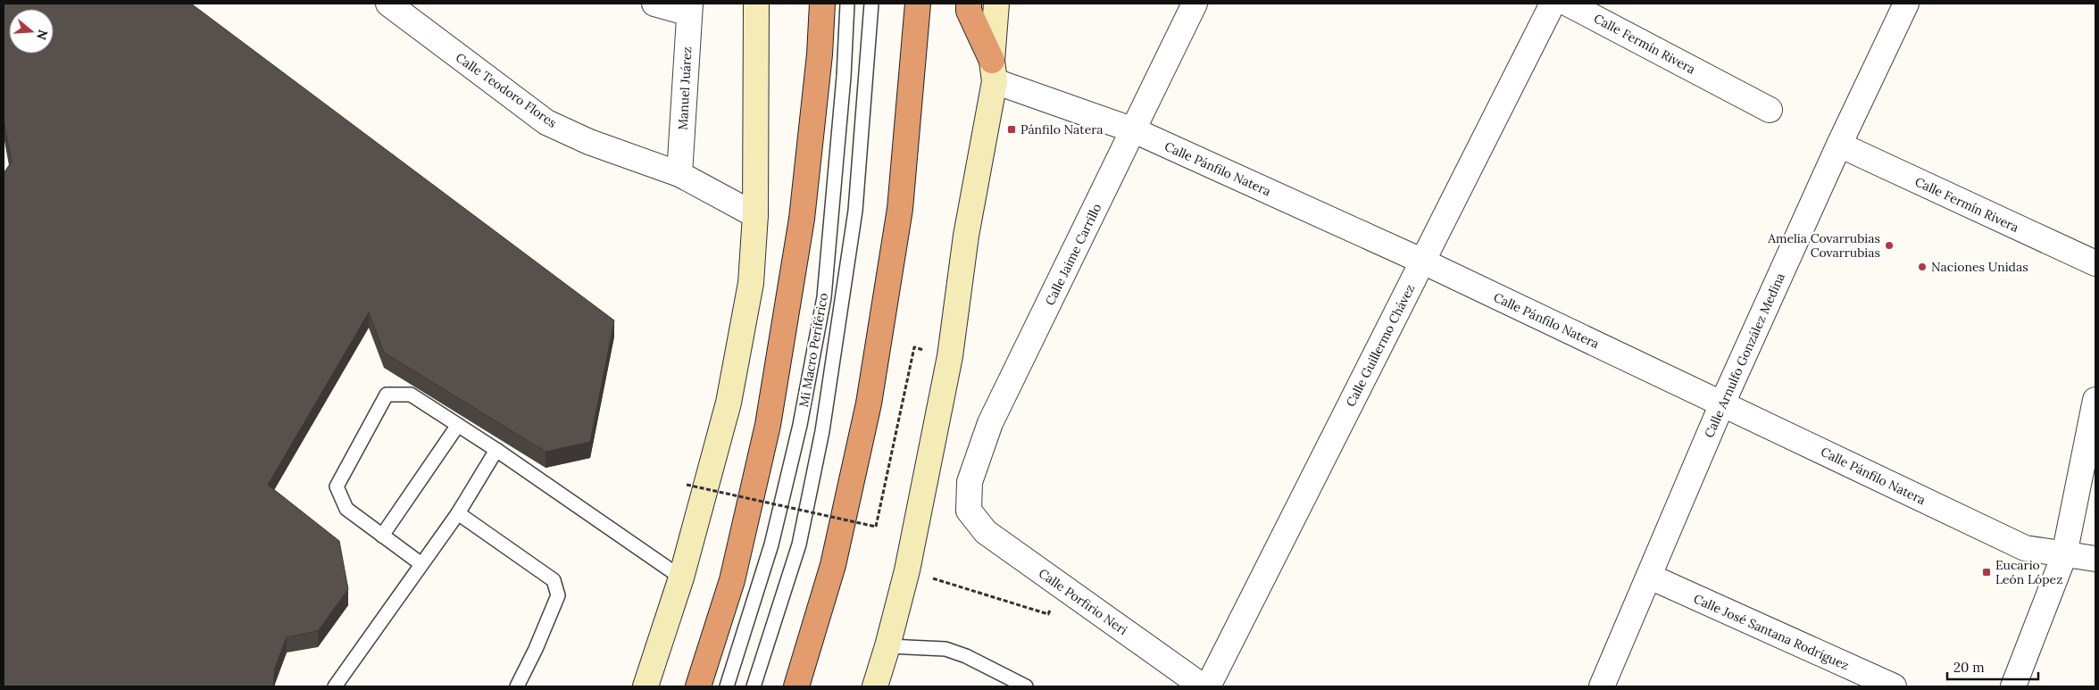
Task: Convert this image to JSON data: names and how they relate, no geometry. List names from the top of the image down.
{
  "streets": {
    "street": [
      "Calle Fermín Rivera",
      "Manuel Juárez",
      "Calle Teodoro Flores",
      "Calle Pánfilo Natera",
      "Calle Jaime Carrillo",
      "Calle Guillermo Chávez",
      "Calle Arnulfo González Medina",
      "Calle Porfirio Neri",
      "Calle José Santana Rodríguez"
    ],
    "lane": ["Mi Macro Periférico"]
  },
  "crossings": [
    ["Calle Fermín Rivera", "Calle Arnulfo González Medina"],
    ["Manuel Juárez", "Calle Teodoro Flores"],
    ["Calle Pánfilo Natera", "Calle Jaime Carrillo"],
    ["Calle Pánfilo Natera", "Calle Guillermo Chávez"],
    ["Calle Pánfilo Natera", "Calle Arnulfo González Medina"],
    ["Calle Jaime Carrillo", "Calle Porfirio Neri"],
    ["Calle Arnulfo González Medina", "Calle José Santana Rodríguez"]
  ],
  "places": {
    "transit": ["Pánfilo Natera", "Eucario León López"],
    "other": ["Amelia Covarrubias Covarrubias", "Naciones Unidas"]
  },
  "scale_bar": "20 m",
  "north": "right"
}
